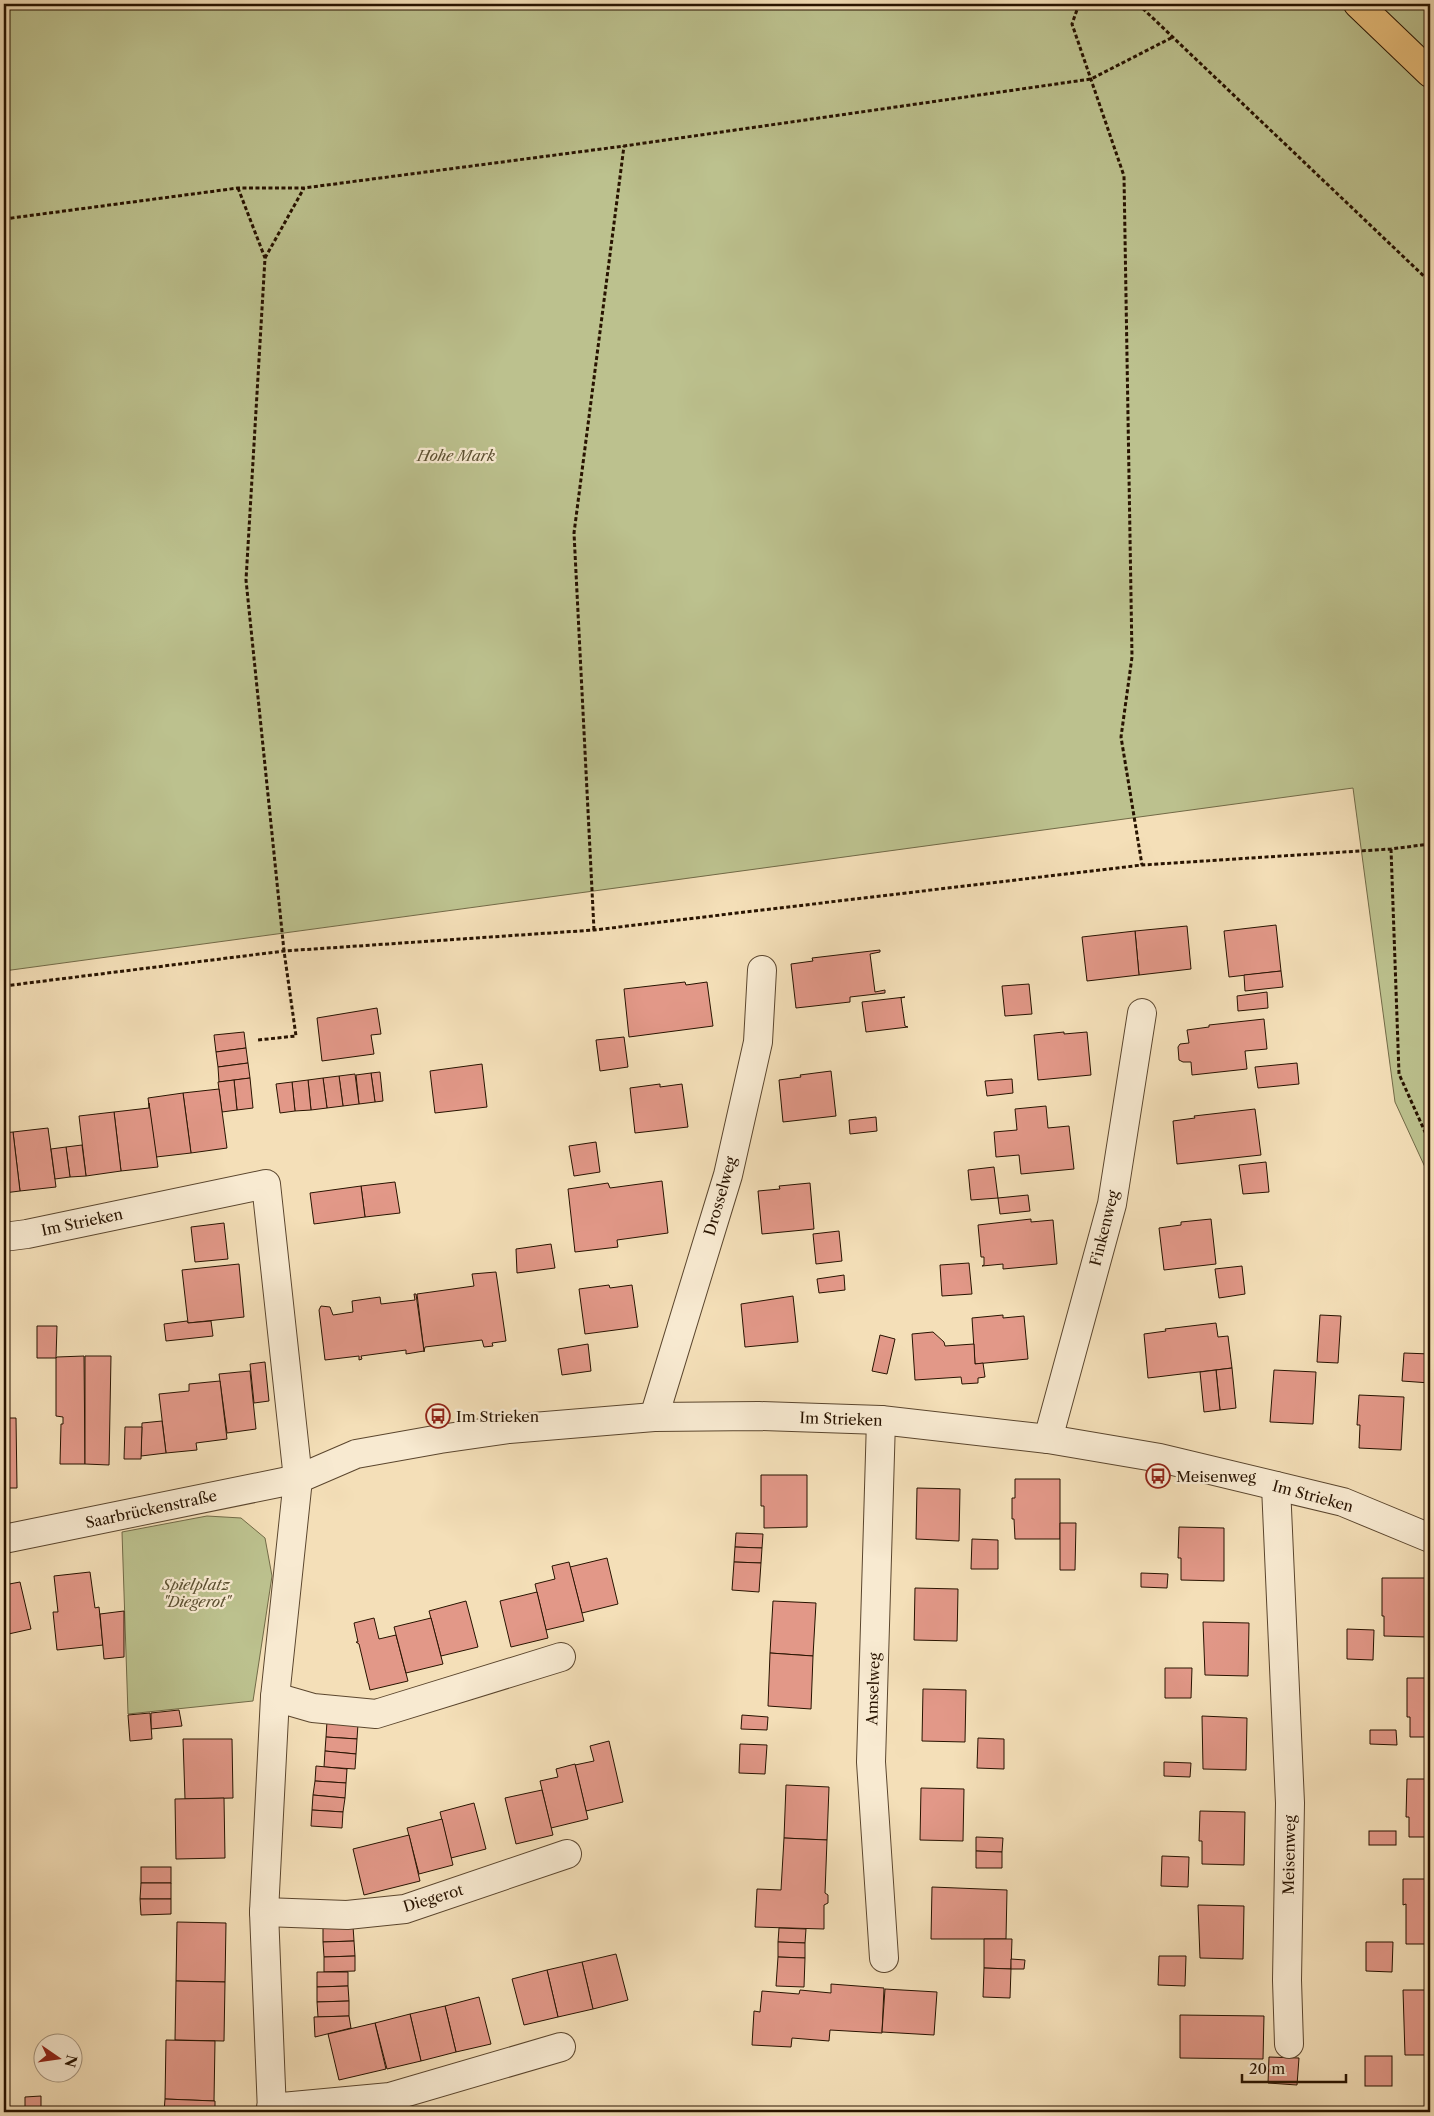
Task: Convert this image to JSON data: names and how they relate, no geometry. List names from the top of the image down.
{
  "streets": {
    "street": [
      "Drosselweg",
      "Im Strieken",
      "Finkenweg",
      "Saarbrückenstraße",
      "Amselweg",
      "Meisenweg",
      "Diegerot"
    ]
  },
  "crossings": [
    ["Drosselweg", "Im Strieken"],
    ["Im Strieken", "Finkenweg"],
    ["Im Strieken", "Saarbrückenstraße"],
    ["Im Strieken", "Amselweg"],
    ["Im Strieken", "Meisenweg"]
  ],
  "parks": ["Hohe Mark", "Spielplatz \"Diegerot\""],
  "places": {
    "bus stop": ["Im Strieken", "Meisenweg"]
  },
  "scale_bar": "20 m",
  "north": "right"
}
